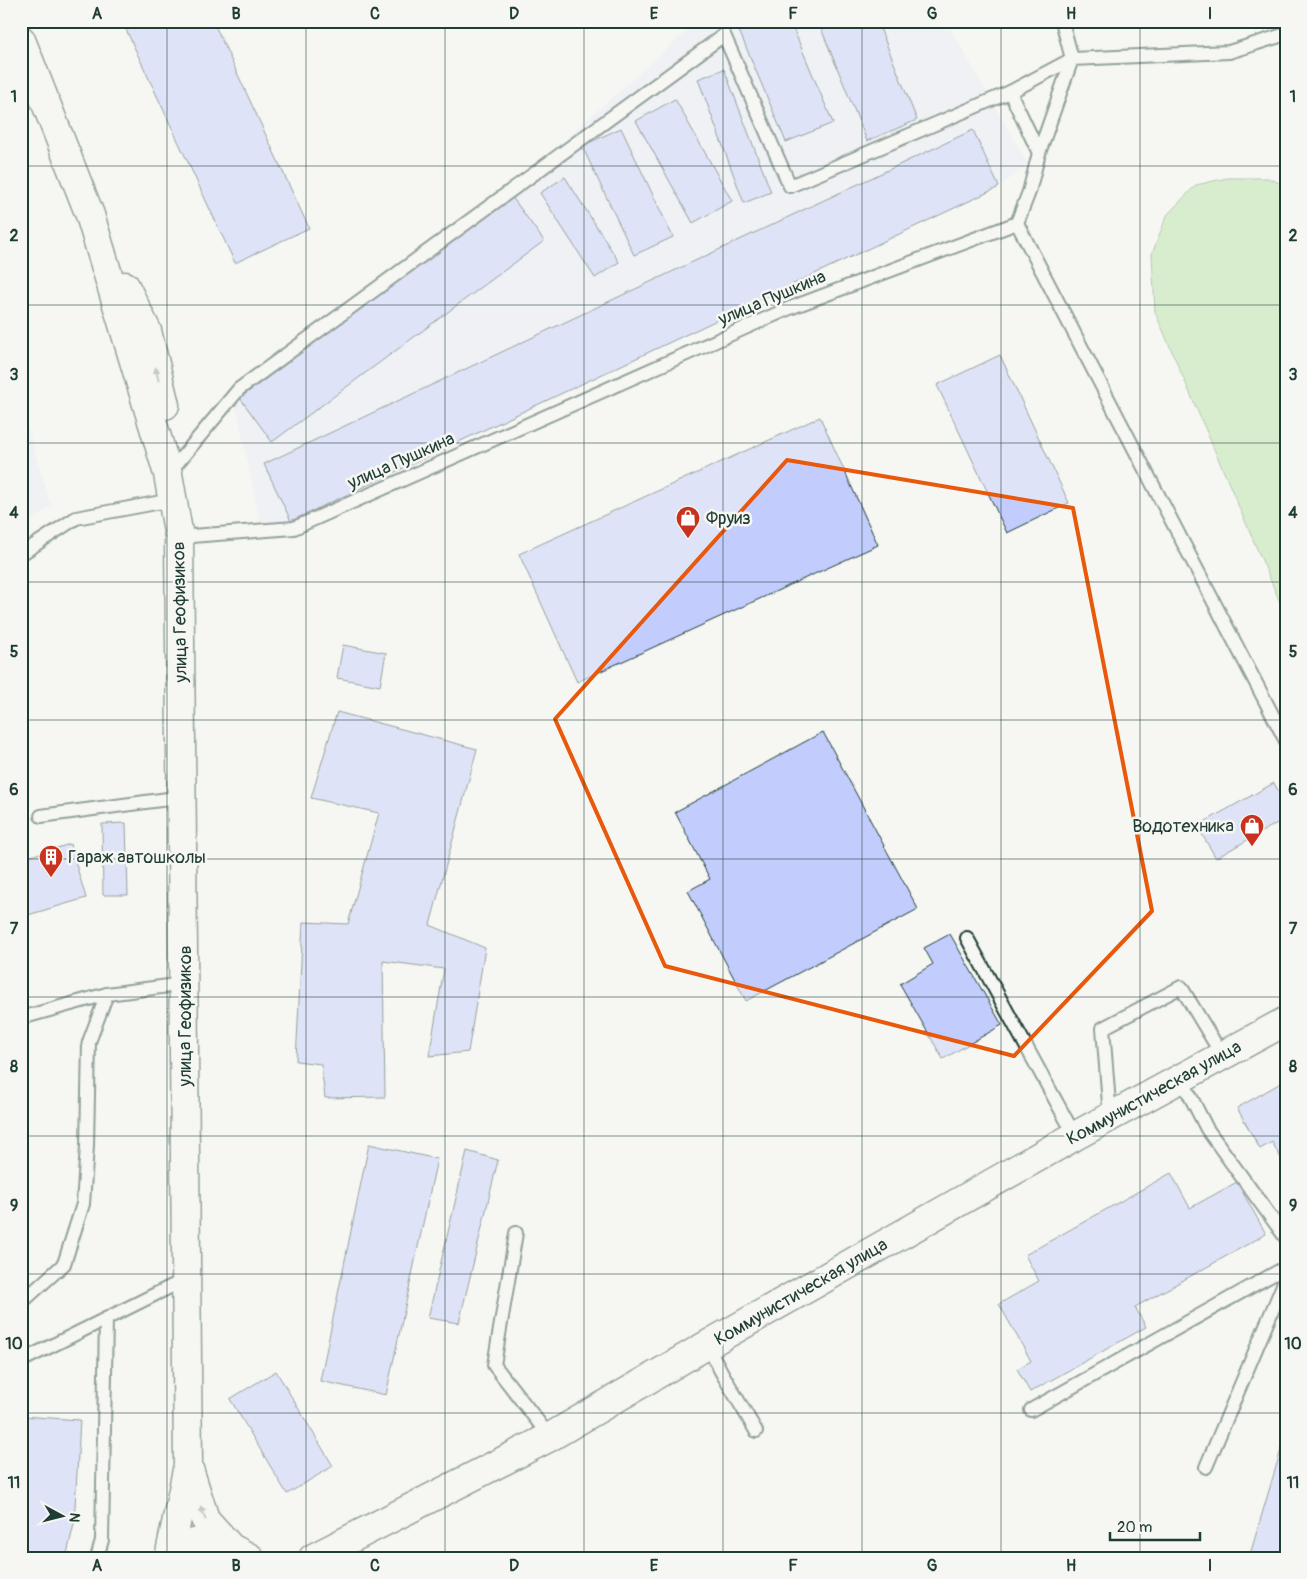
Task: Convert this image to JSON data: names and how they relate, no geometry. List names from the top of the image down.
{
  "streets": {
    "main road": ["улица Геофизиков", "Коммунистическая улица"],
    "lane": ["улица Пушкина"]
  },
  "crossings": [
    ["улица Пушкина", "улица Геофизиков"]
  ],
  "places": {
    "shop": ["Фруиз", "Водотехника"],
    "building": ["Гараж автошколы"]
  },
  "scale_bar": "20 m",
  "north": "right",
  "grid": {
    "columns": [
      "A",
      "B",
      "C",
      "D",
      "E",
      "F",
      "G",
      "H",
      "I"
    ],
    "rows": [
      "1",
      "2",
      "3",
      "4",
      "5",
      "6",
      "7",
      "8",
      "9",
      "10",
      "11"
    ]
  }
}
